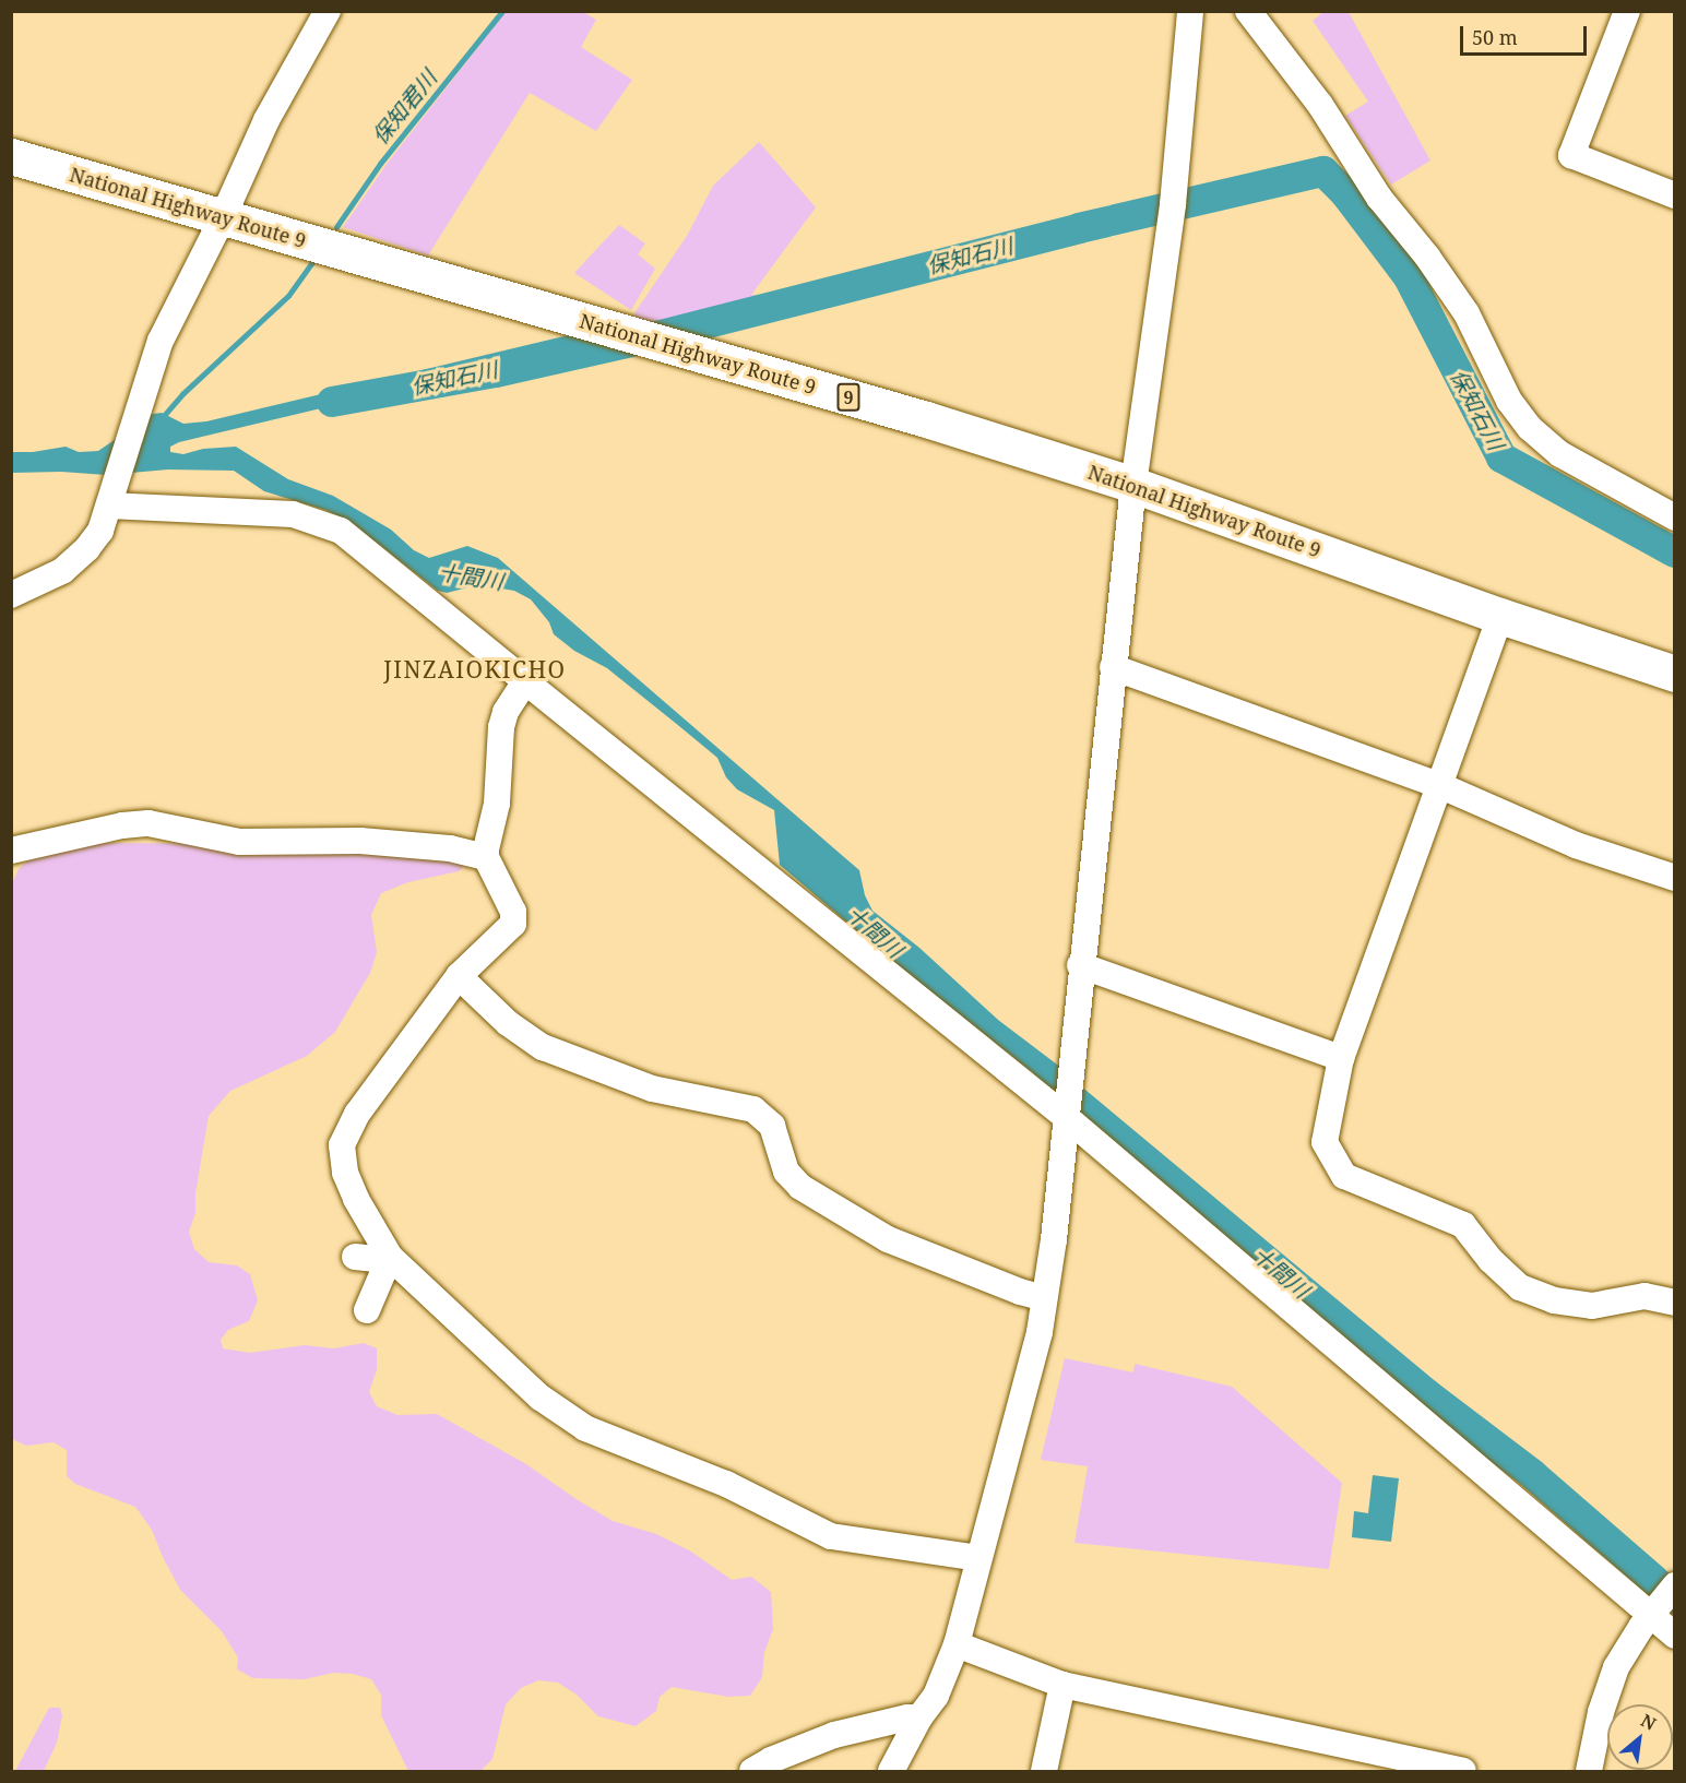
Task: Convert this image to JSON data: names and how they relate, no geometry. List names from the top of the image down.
{
  "streets": {
    "highway": ["National Highway Route 9", "9"]
  },
  "districts": ["JINZAIOKICHO"],
  "water": ["保知君川", "保知石川", "十間川"],
  "scale_bar": "50 m",
  "north": "top right"
}
